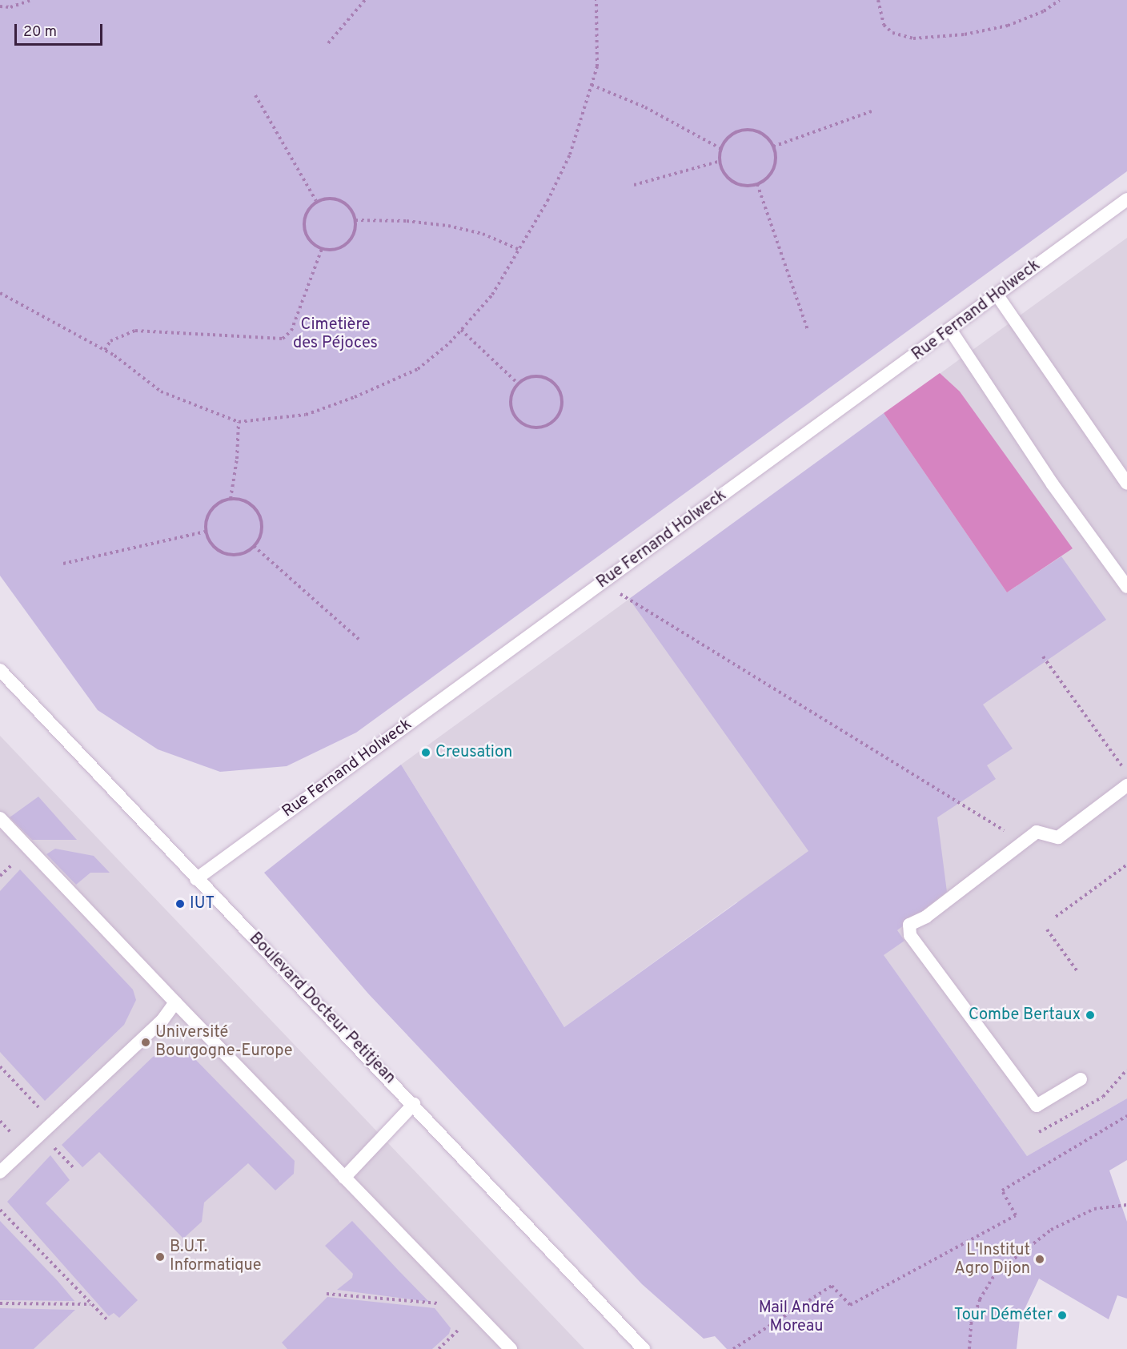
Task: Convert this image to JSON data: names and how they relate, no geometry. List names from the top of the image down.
{
  "streets": {
    "street": ["Rue Fernand Holweck", "Boulevard Docteur Petitjean"]
  },
  "crossings": [
    ["Rue Fernand Holweck", "Boulevard Docteur Petitjean"]
  ],
  "parks": ["Cimetière des Péjoces", "Mail André Moreau"],
  "places": [
    "Creusation",
    "IUT",
    "Combe Bertaux",
    "Université Bourgogne-Europe",
    "B.U.T. Informatique",
    "L'Institut Agro Dijon",
    "Tour Déméter"
  ],
  "scale_bar": "20 m"
}
